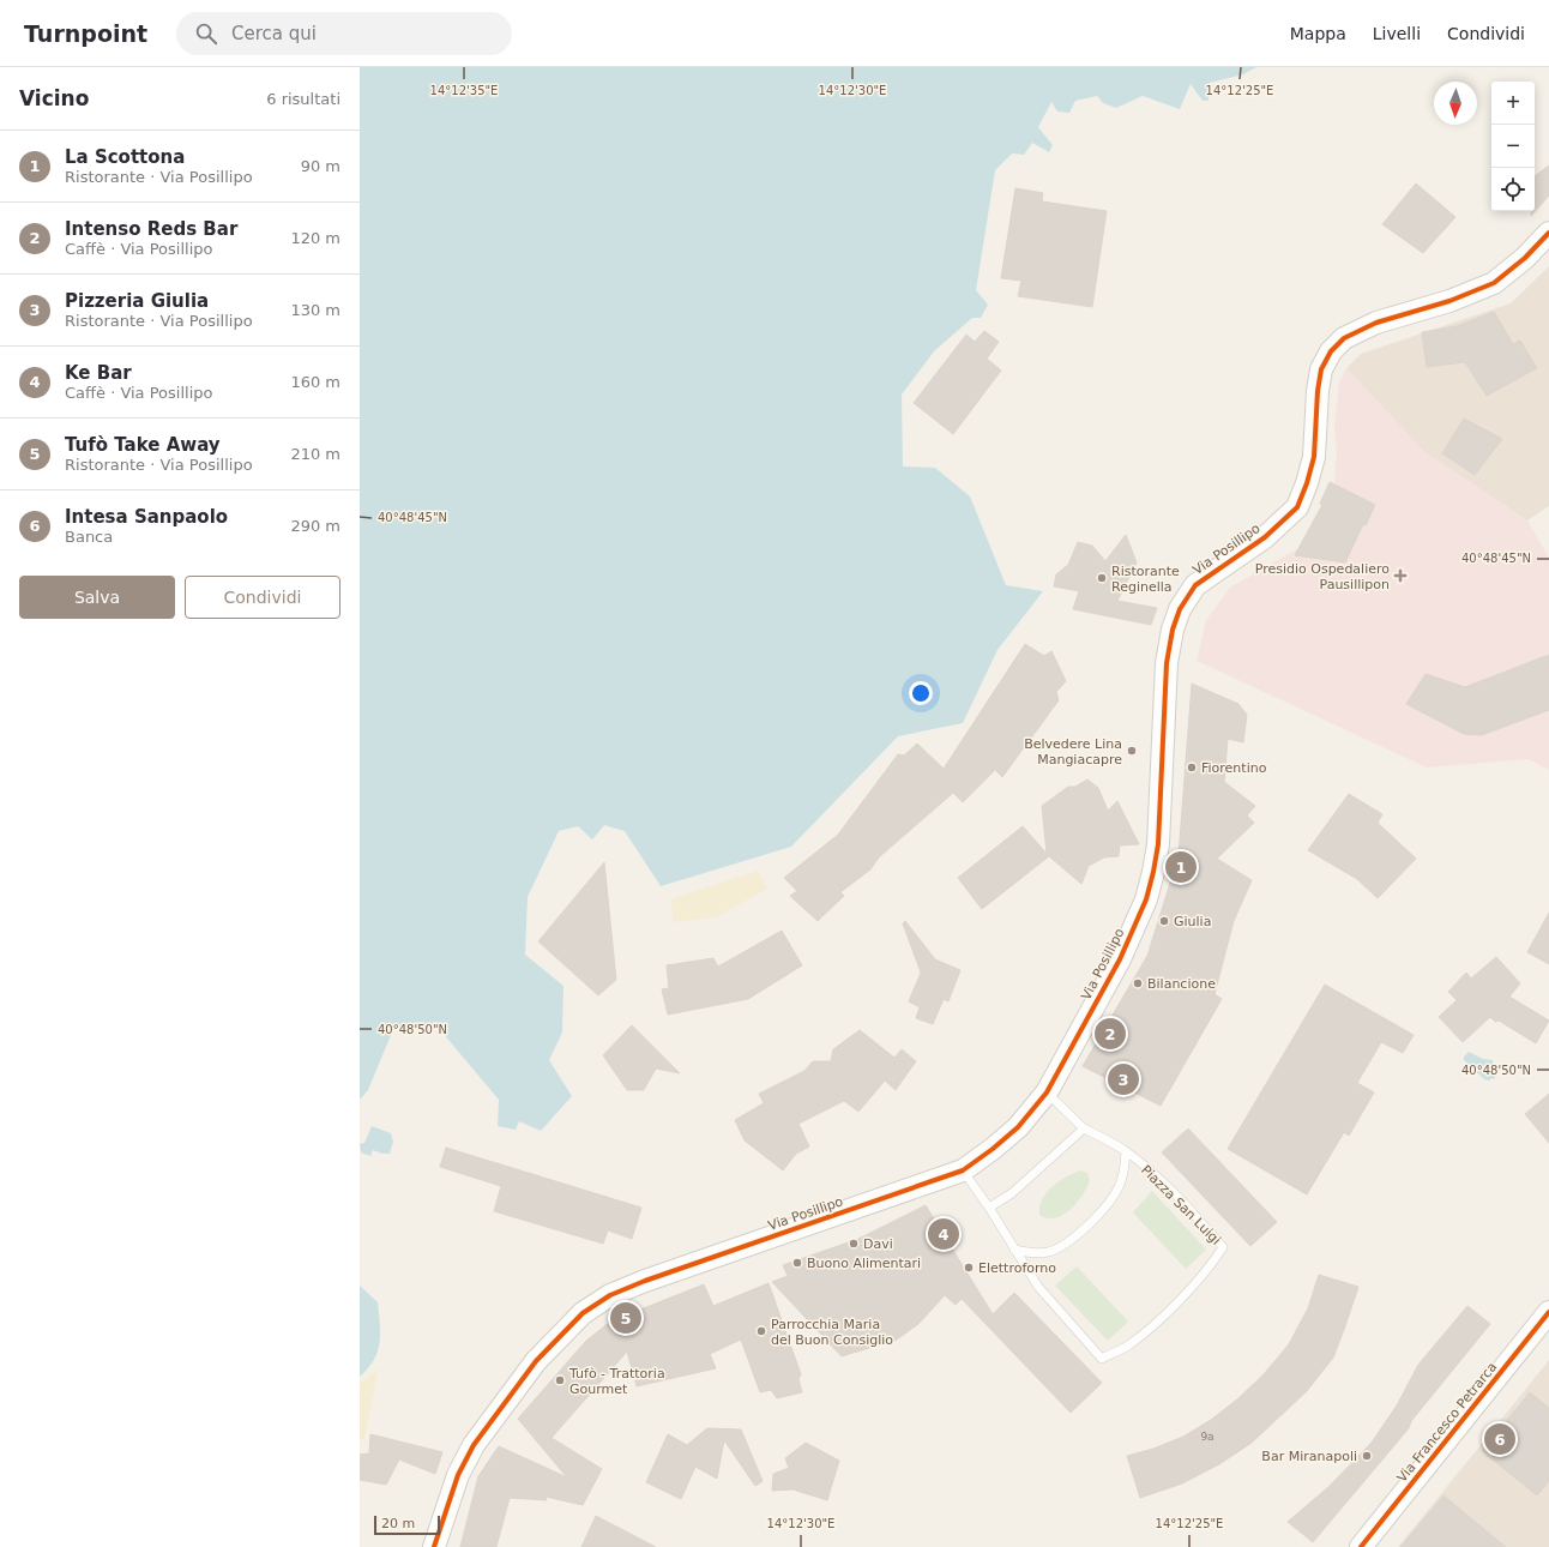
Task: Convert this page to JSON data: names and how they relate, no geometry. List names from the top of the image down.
{
  "streets": {
    "street": ["Via Posillipo", "Via Francesco Petrarca"],
    "lane": ["Piazza San Luigi"]
  },
  "crossings": [
    ["Via Posillipo", "Piazza San Luigi"]
  ],
  "places": {
    "health": ["Presidio Ospedaliero Pausillipon"],
    "other": [
      "Ristorante Reginella",
      "Belvedere Lina Mangiacapre",
      "Fiorentino",
      "Giulia",
      "Bilancione",
      "Davi",
      "Buono Alimentari",
      "Elettroforno",
      "Parrocchia Maria del Buon Consiglio",
      "Tufò - Trattoria Gourmet",
      "Bar Miranapoli"
    ]
  },
  "house_numbers": ["9a"],
  "scale_bar": "20 m",
  "north": "bottom",
  "page": {
    "header": "Turnpoint",
    "search": "Cerca qui",
    "nav": ["Mappa", "Livelli", "Condividi"],
    "heading": ["Vicino", "6 risultati"],
    "map_buttons": ["+", "−"],
    "list": [
      {
        "mark": "1",
        "name": "La Scottona",
        "note": "Ristorante · Via Posillipo",
        "value": "90 m"
      },
      {
        "mark": "2",
        "name": "Intenso Reds Bar",
        "note": "Caffè · Via Posillipo",
        "value": "120 m"
      },
      {
        "mark": "3",
        "name": "Pizzeria Giulia",
        "note": "Ristorante · Via Posillipo",
        "value": "130 m"
      },
      {
        "mark": "4",
        "name": "Ke Bar",
        "note": "Caffè · Via Posillipo",
        "value": "160 m"
      },
      {
        "mark": "5",
        "name": "Tufò Take Away",
        "note": "Ristorante · Via Posillipo",
        "value": "210 m"
      },
      {
        "mark": "6",
        "name": "Intesa Sanpaolo",
        "note": "Banca",
        "value": "290 m"
      }
    ],
    "buttons": ["Salva", "Condividi"],
    "pins": [
      "1",
      "2",
      "3",
      "4",
      "5",
      "6"
    ],
    "scale": "20 m"
  },
  "coordinates": [
    "14°12'35\"E",
    "14°12'30\"E",
    "14°12'25\"E",
    "40°48'45\"N",
    "40°48'50\"N"
  ]
}
